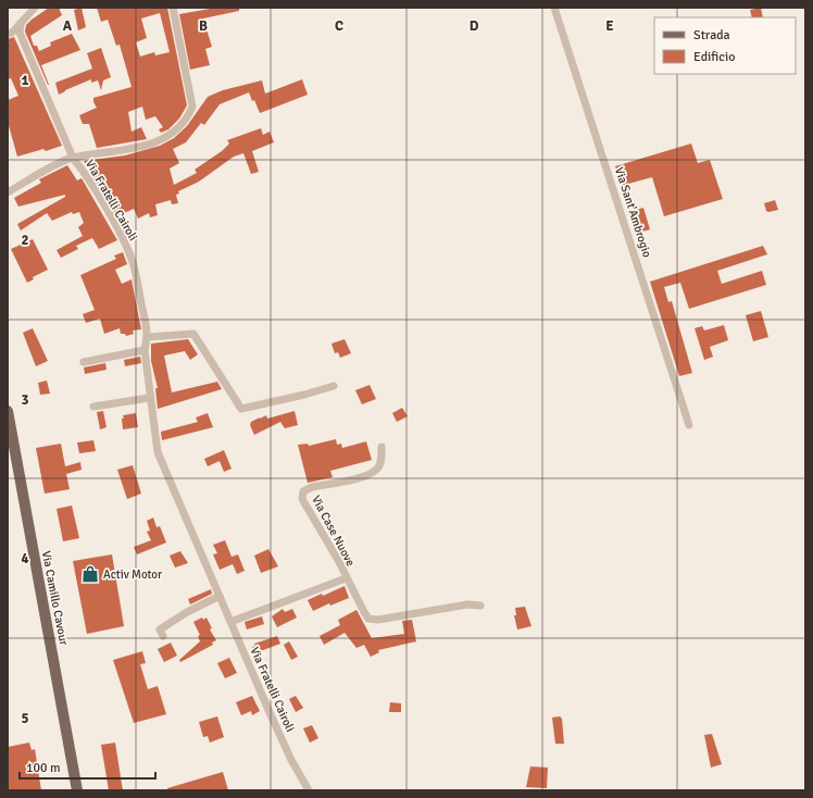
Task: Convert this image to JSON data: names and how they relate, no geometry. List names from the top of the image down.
{
  "streets": {
    "main road": ["Via Camillo Cavour"],
    "street": ["Via Fratelli Cairoli", "Via Sant'Ambrogio", "Via Case Nuove"]
  },
  "crossings": [
    ["Via Fratelli Cairoli", "Via Case Nuove"]
  ],
  "places": {
    "shop": ["Activ Motor"]
  },
  "legend": ["Strada", "Edificio"],
  "scale_bar": "100 m",
  "grid": {
    "columns": [
      "A",
      "B",
      "C",
      "D",
      "E"
    ],
    "rows": [
      "1",
      "2",
      "3",
      "4",
      "5"
    ]
  }
}
